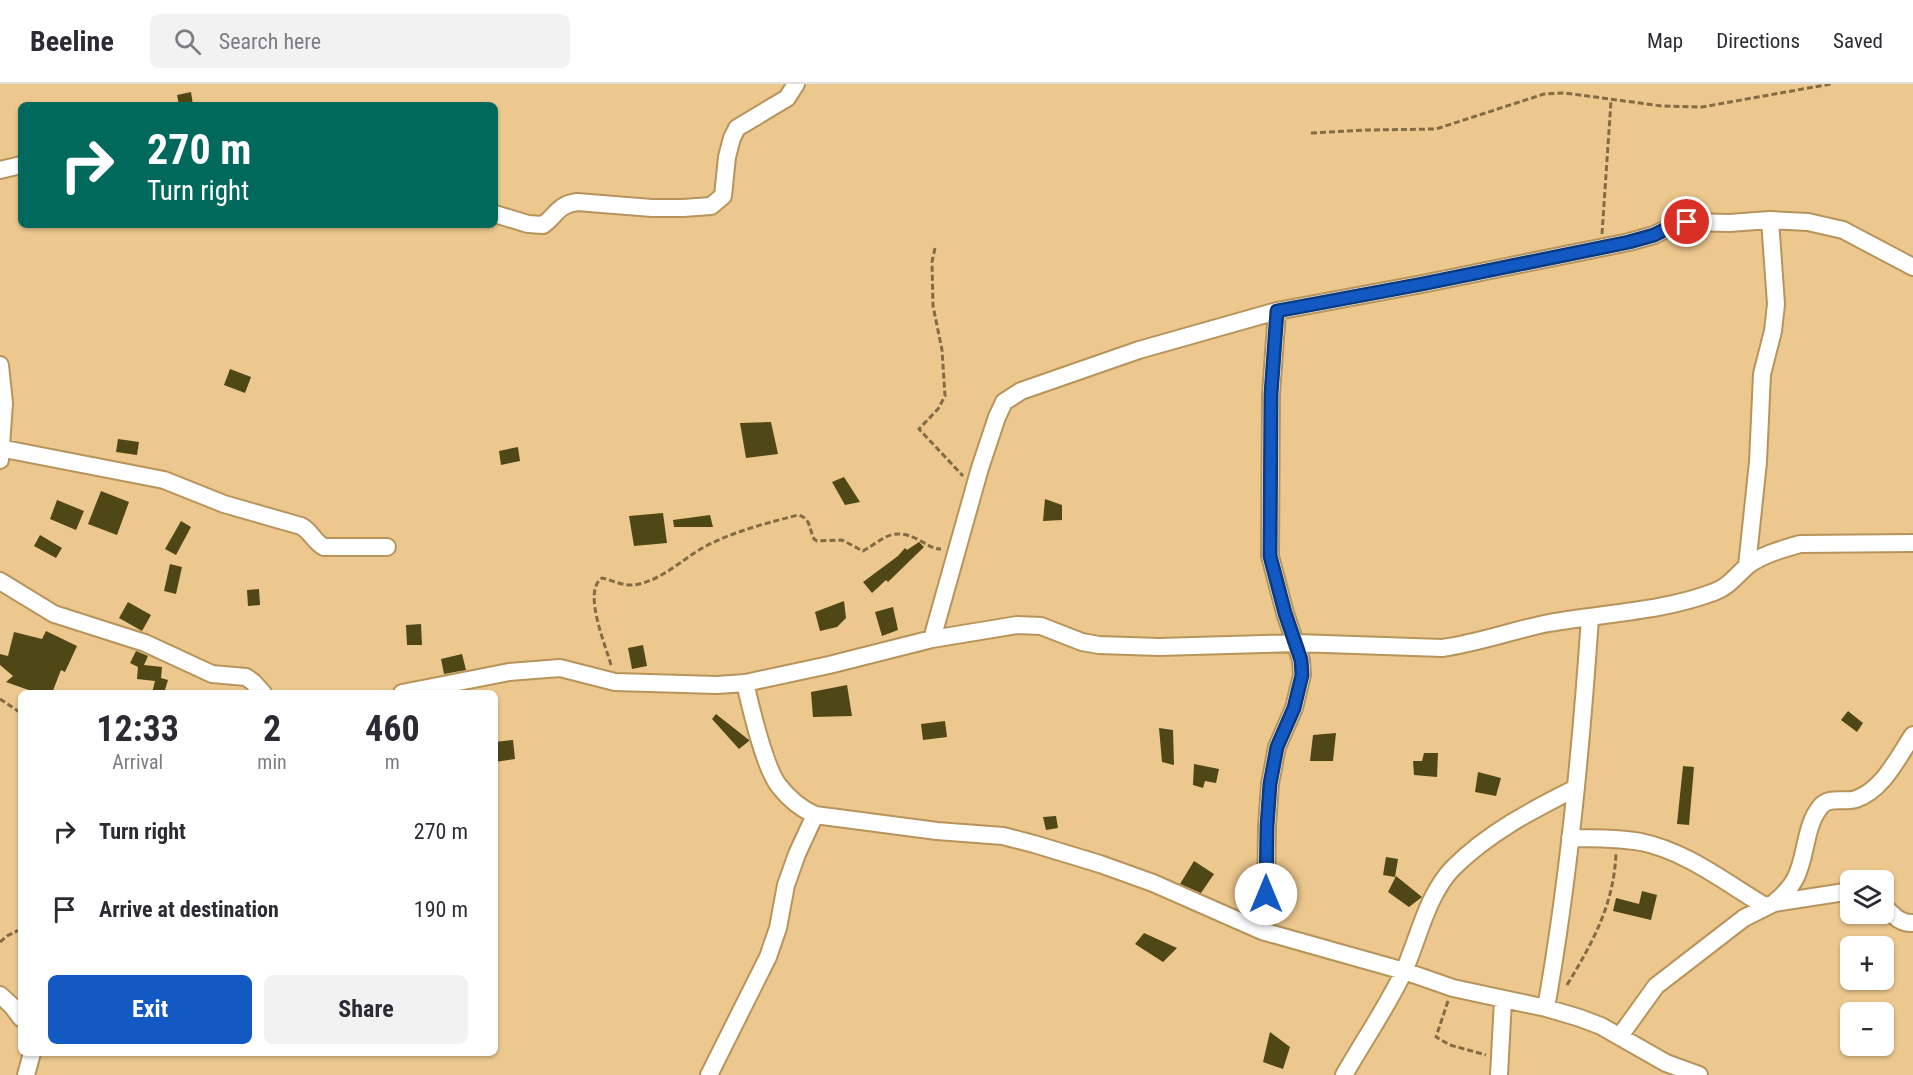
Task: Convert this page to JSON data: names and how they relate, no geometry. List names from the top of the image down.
{
  "page": {
    "header": "Beeline",
    "search": "Search here",
    "nav": ["Map", "Directions", "Saved"],
    "turn": ["270 m", "Turn right"],
    "eta": [
      "12:33",
      "Arrival",
      "2",
      "min",
      "460",
      "m"
    ],
    "list": [
      {
        "name": "Turn right",
        "value": "270 m"
      },
      {
        "name": "Arrive at destination",
        "value": "190 m"
      }
    ],
    "map_buttons": ["+", "−"],
    "buttons": ["Exit", "Share"]
  }
}
